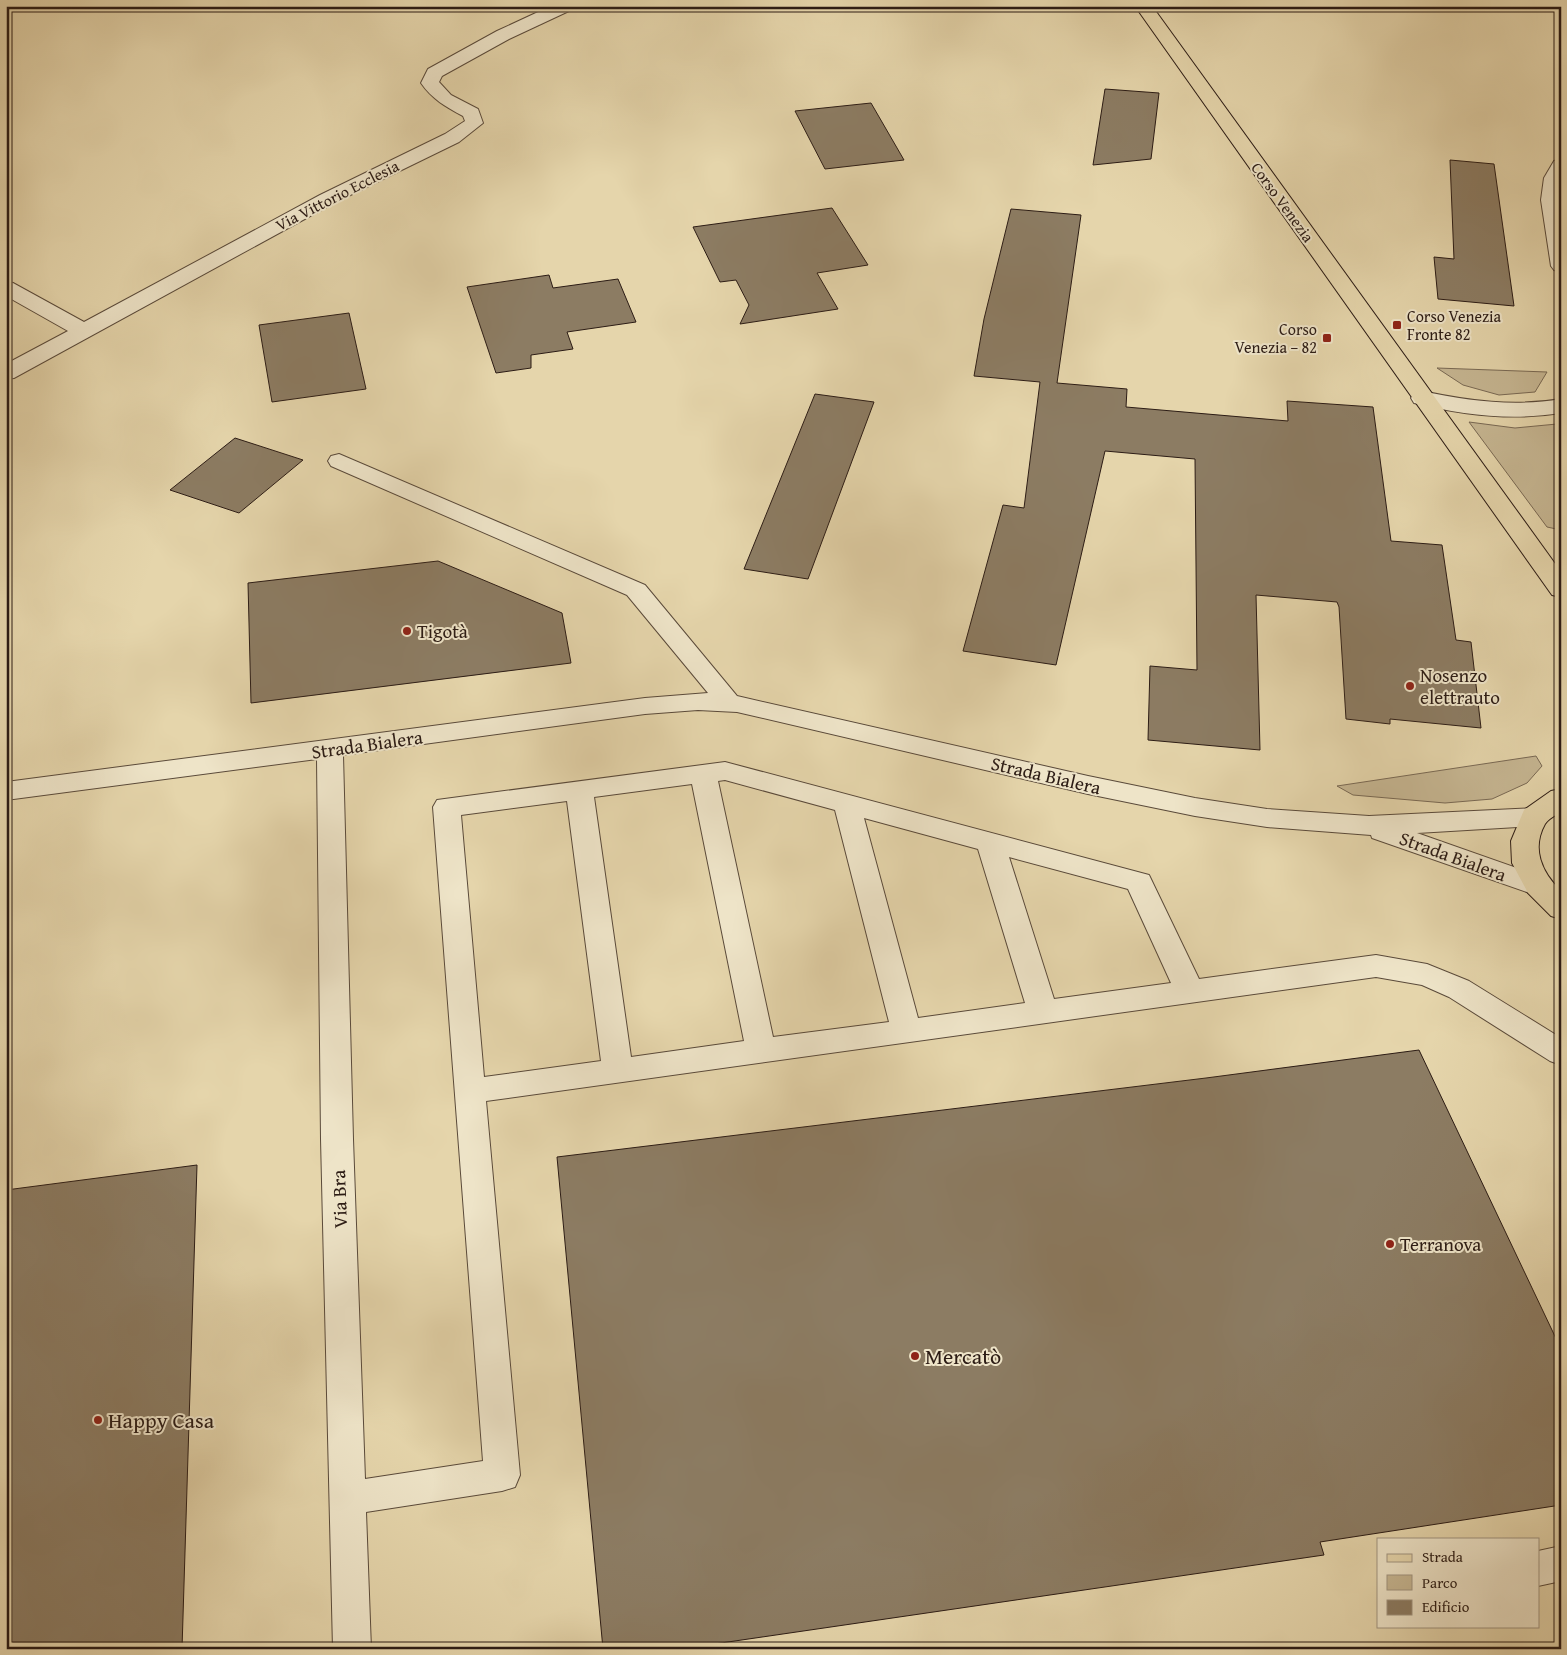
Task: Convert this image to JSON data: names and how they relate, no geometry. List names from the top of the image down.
{
  "streets": {
    "main road": ["Corso Venezia"],
    "street": ["Via Vittorio Ecclesia", "Strada Bialera", "Via Bra"]
  },
  "crossings": [
    ["Strada Bialera", "Via Bra"]
  ],
  "places": {
    "transit": ["Corso Venezia Fronte 82", "Corso Venezia – 82"],
    "other": [
      "Tigotà",
      "Nosenzo elettrauto",
      "Terranova",
      "Mercatò",
      "Happy Casa"
    ]
  },
  "legend": ["Strada", "Parco", "Edificio"]
}
